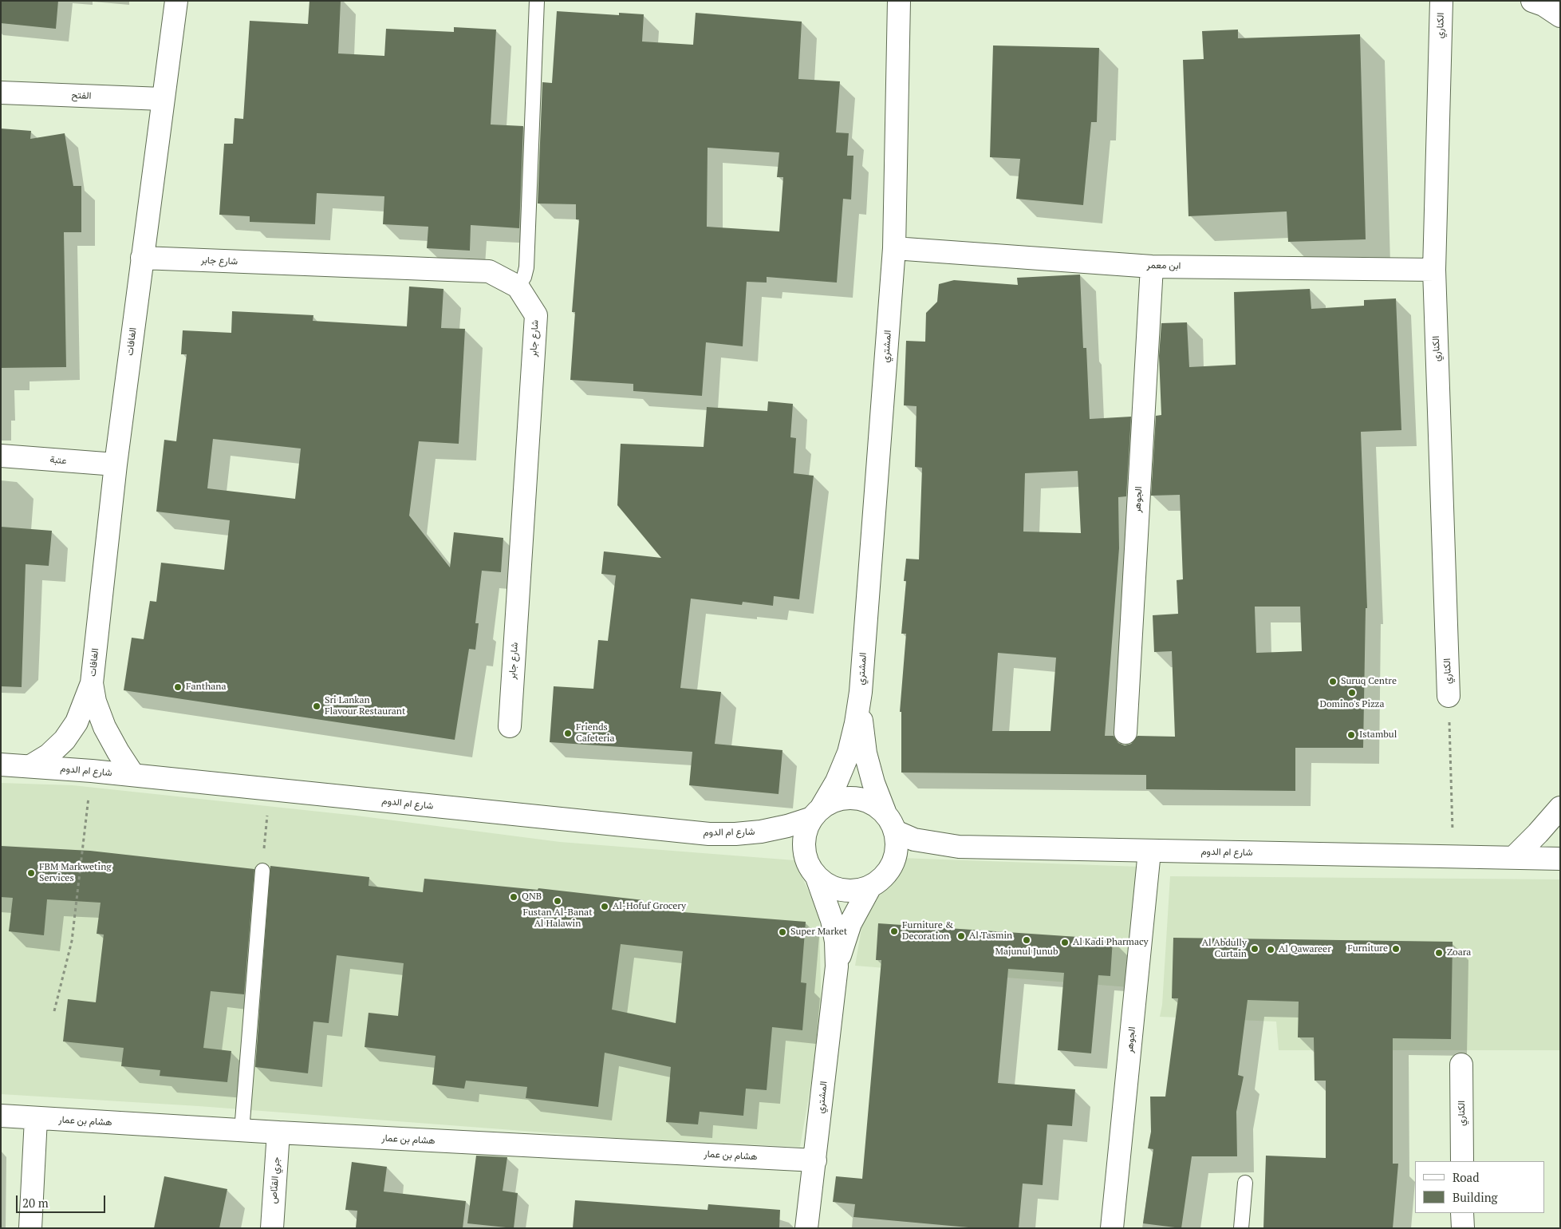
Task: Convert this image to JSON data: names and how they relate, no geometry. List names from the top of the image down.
{
  "streets": {
    "street": [
      "الكناري",
      "الفتح",
      "شارع جابر",
      "ابن معمر",
      "الغافات",
      "المشتري",
      "عتبة",
      "الجوهر",
      "شارع ام الدوم",
      "هشام بن عمار",
      "جري القنّاص"
    ]
  },
  "crossings": [
    ["الكناري", "ابن معمر"],
    ["الفتح", "الغافات"],
    ["شارع جابر", "الغافات"],
    ["ابن معمر", "المشتري"],
    ["ابن معمر", "الجوهر"],
    ["الغافات", "عتبة"],
    ["الغافات", "شارع ام الدوم"],
    ["المشتري", "شارع ام الدوم"],
    ["المشتري", "هشام بن عمار"],
    ["الجوهر", "شارع ام الدوم"],
    ["هشام بن عمار", "جري القنّاص"]
  ],
  "places": [
    "Suruq Centre",
    "Fanthana",
    "Domino's Pizza",
    "Sri Lankan Flavour Restaurant",
    "Friends Cafeteria",
    "Istambul",
    "FBM Markweting Services",
    "QNB",
    "Fustan Al-Banat Al Halawin",
    "Al-Hofuf Grocery",
    "Furniture & Decoration",
    "Super Market",
    "Al Tasmin",
    "Majunul Junub",
    "Al Kadi Pharmacy",
    "Al Abdully Curtain",
    "Furniture",
    "Al Qawareer",
    "Zoara"
  ],
  "legend": ["Road", "Building"],
  "scale_bar": "20 m"
}
